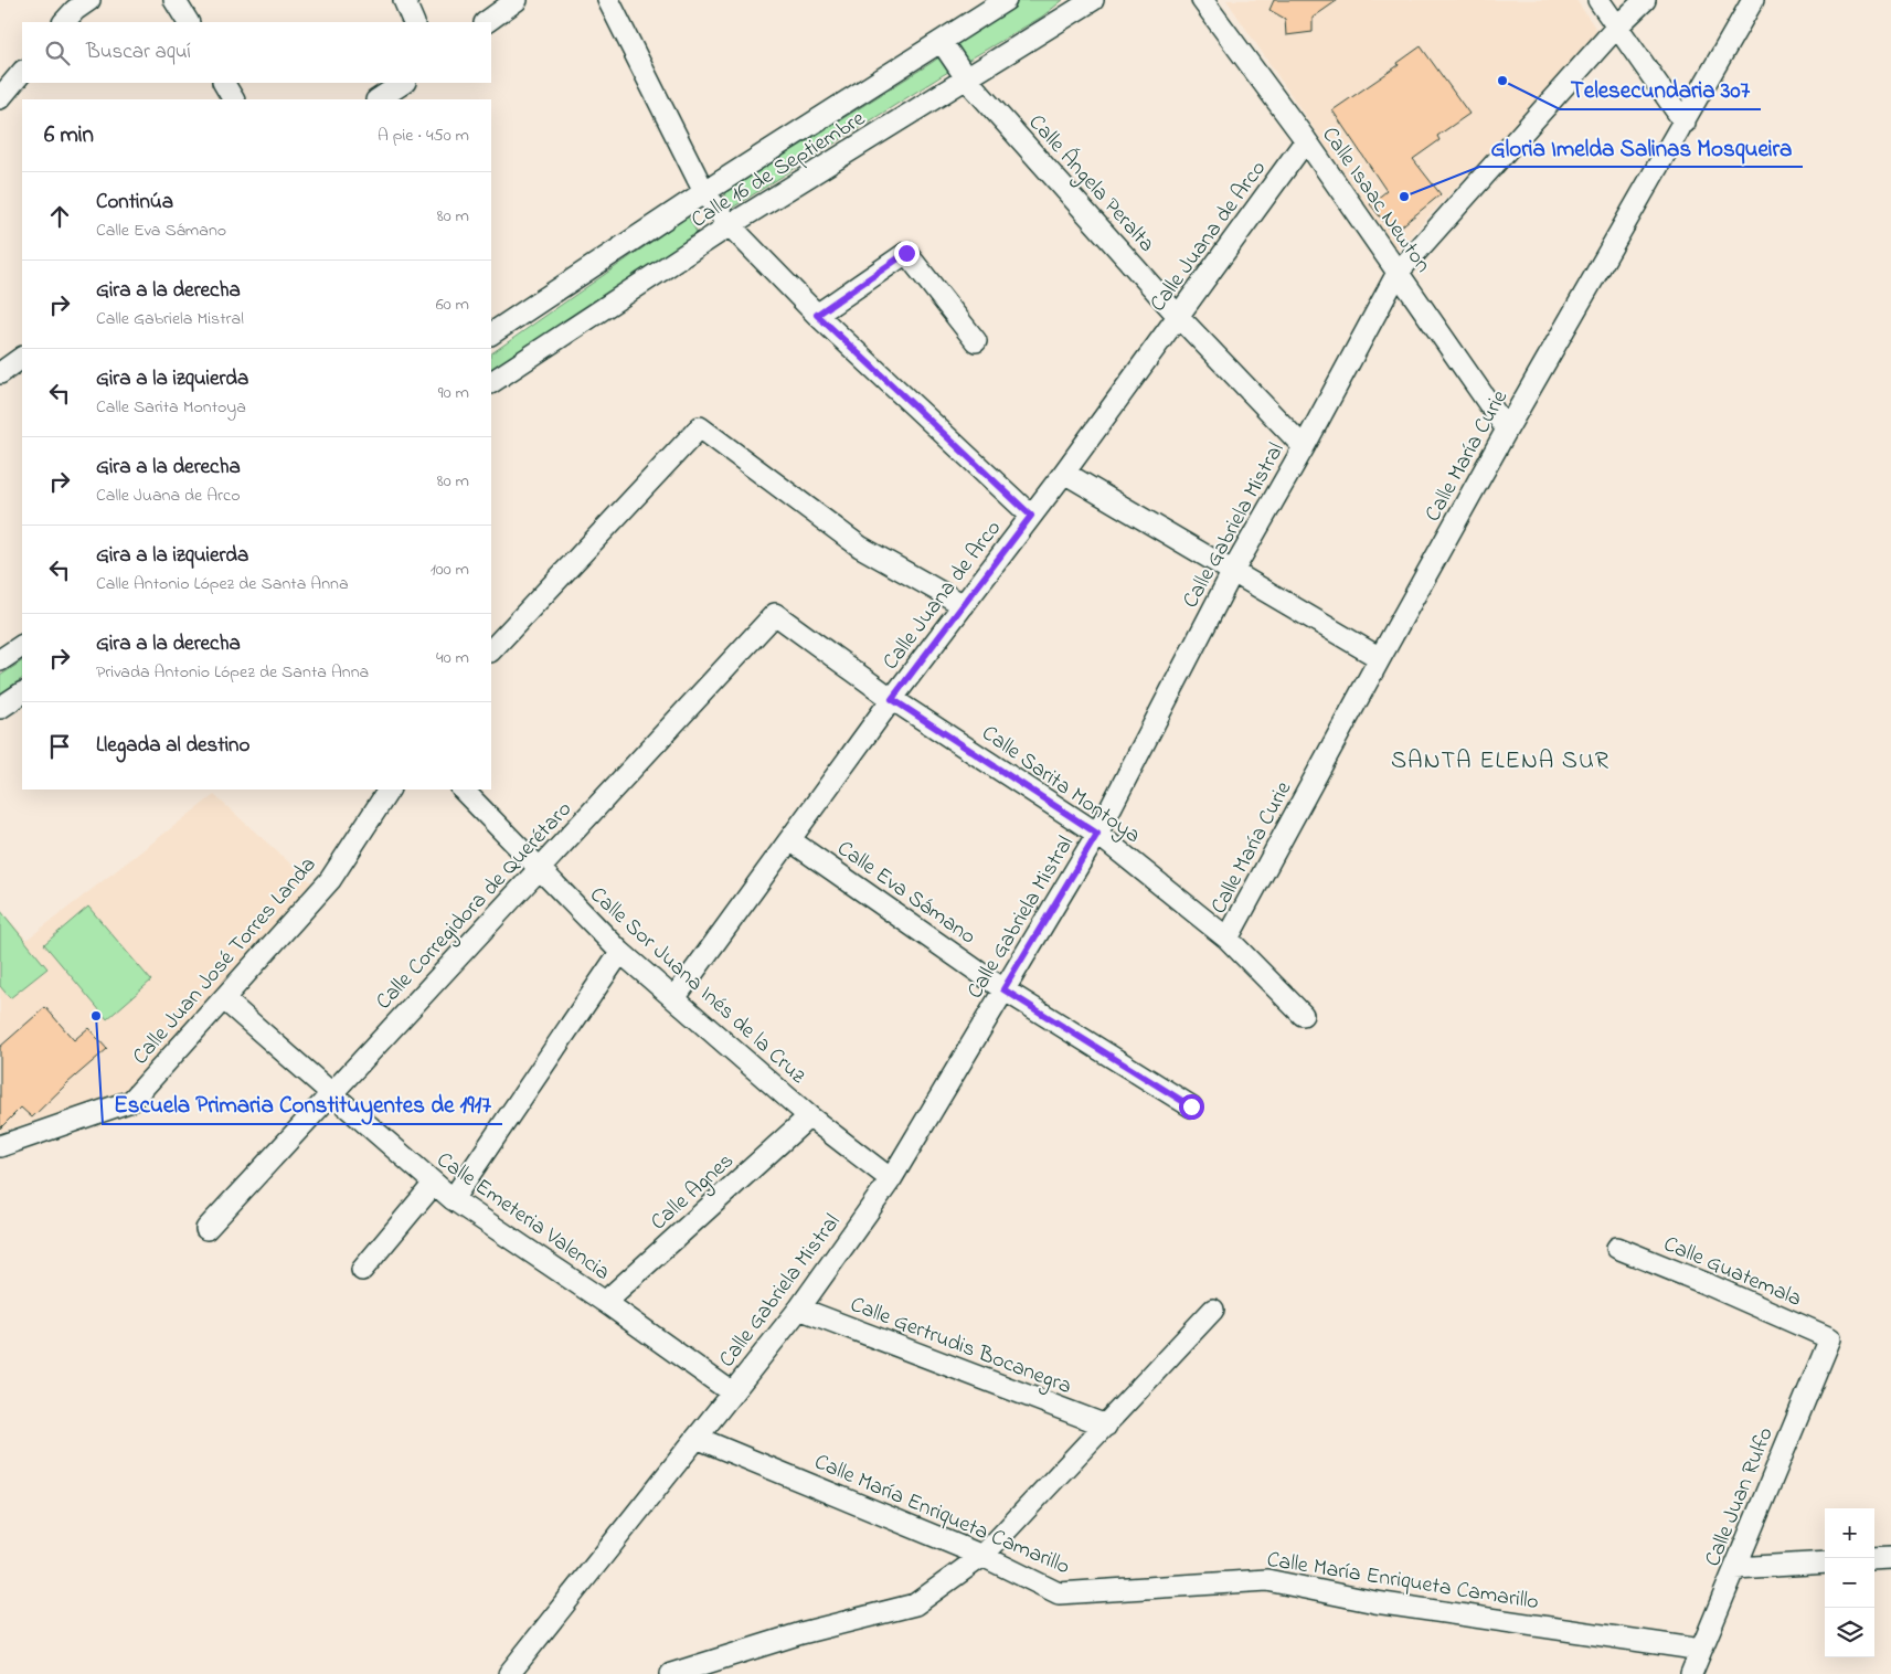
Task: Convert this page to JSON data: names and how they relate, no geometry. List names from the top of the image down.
{
  "streets": {
    "street": [
      "Calle 16 de Septiembre",
      "Calle Ángela Peralta",
      "Calle Isaac Newton",
      "Calle Juana de Arco",
      "Calle María Curie",
      "Calle Gabriela Mistral",
      "Calle Sarita Montoya",
      "Calle Eva Sámano",
      "Calle Corregidora de Querétaro",
      "Calle Juan José Torres Landa",
      "Calle Sor Juana Inés de la Cruz",
      "Calle Agnes",
      "Calle Emeteria Valencia",
      "Calle Guatemala",
      "Calle Gertrudis Bocanegra",
      "Calle Juan Rulfo",
      "Calle María Enriqueta Camarillo"
    ]
  },
  "crossings": [
    ["Calle 16 de Septiembre", "Calle Ángela Peralta"],
    ["Calle Ángela Peralta", "Calle Juana de Arco"],
    ["Calle Ángela Peralta", "Calle Gabriela Mistral"],
    ["Calle Isaac Newton", "Calle Juana de Arco"],
    ["Calle Isaac Newton", "Calle María Curie"],
    ["Calle Isaac Newton", "Calle Gabriela Mistral"],
    ["Calle Juana de Arco", "Calle Sarita Montoya"],
    ["Calle Juana de Arco", "Calle Eva Sámano"],
    ["Calle Juana de Arco", "Calle Sor Juana Inés de la Cruz"],
    ["Calle María Curie", "Calle Sarita Montoya"],
    ["Calle Gabriela Mistral", "Calle Sarita Montoya"],
    ["Calle Gabriela Mistral", "Calle Eva Sámano"],
    ["Calle Gabriela Mistral", "Calle Sor Juana Inés de la Cruz"],
    ["Calle Gabriela Mistral", "Calle Emeteria Valencia"],
    ["Calle Gabriela Mistral", "Calle Gertrudis Bocanegra"],
    ["Calle Gabriela Mistral", "Calle María Enriqueta Camarillo"],
    ["Calle Sarita Montoya", "Calle Corregidora de Querétaro"],
    ["Calle Corregidora de Querétaro", "Calle Sor Juana Inés de la Cruz"],
    ["Calle Corregidora de Querétaro", "Calle Emeteria Valencia"],
    ["Calle Juan José Torres Landa", "Calle Emeteria Valencia"],
    ["Calle Sor Juana Inés de la Cruz", "Calle Agnes"],
    ["Calle Agnes", "Calle Emeteria Valencia"],
    ["Calle Guatemala", "Calle Juan Rulfo"],
    ["Calle Juan Rulfo", "Calle María Enriqueta Camarillo"]
  ],
  "districts": ["SANTA ELENA SUR"],
  "places": ["Telesecundaria 307", "Gloria Imelda Salinas Mosqueira", "Escuela Primaria Constituyentes de 1917"],
  "page": {
    "search": "Buscar aquí",
    "heading": ["6 min", "A pie · 450 m"],
    "list": [
      ["Continúa", "Calle Eva Sámano", "80 m"],
      ["Gira a la derecha", "Calle Gabriela Mistral", "60 m"],
      ["Gira a la izquierda", "Calle Sarita Montoya", "90 m"],
      ["Gira a la derecha", "Calle Juana de Arco", "80 m"],
      ["Gira a la izquierda", "Calle Antonio López de Santa Anna", "100 m"],
      ["Gira a la derecha", "Privada Antonio López de Santa Anna", "40 m"],
      "Llegada al destino"
    ],
    "map_buttons": ["+", "−"]
  }
}
